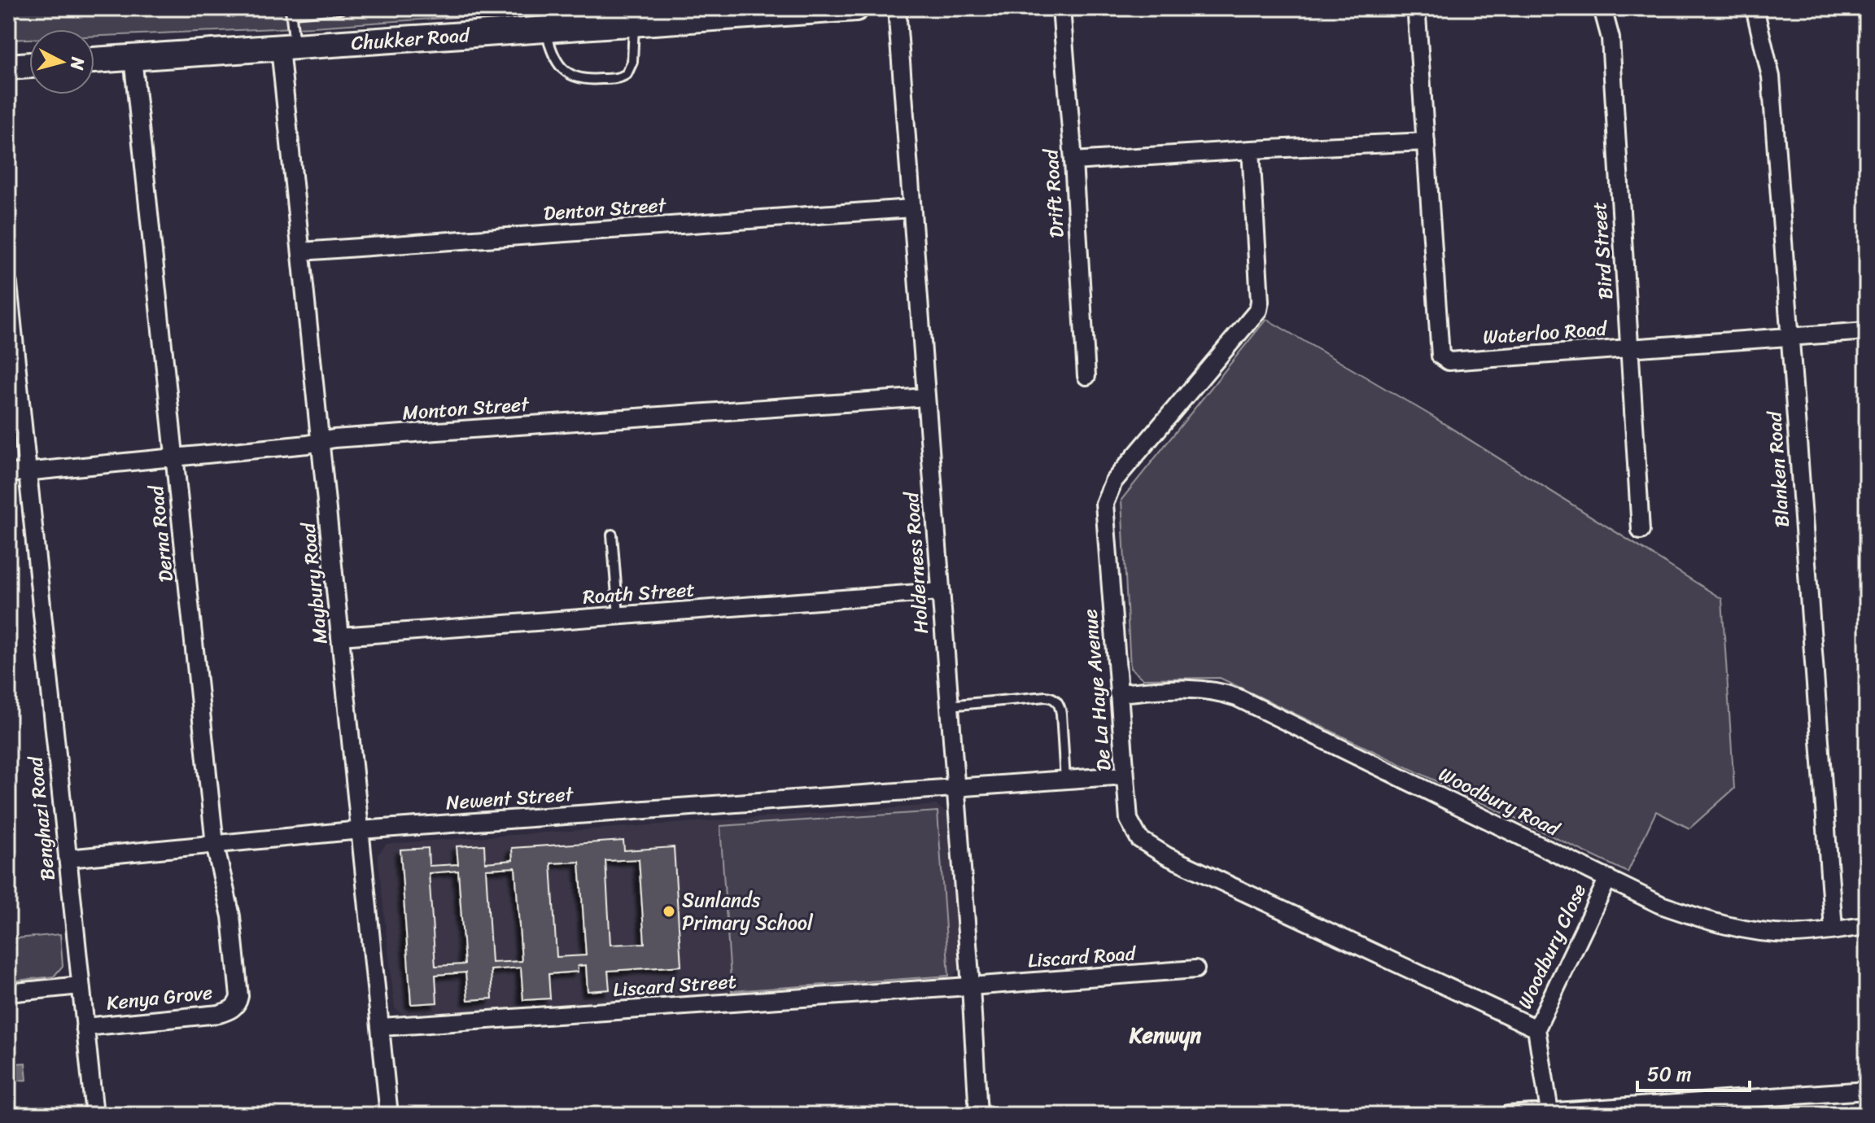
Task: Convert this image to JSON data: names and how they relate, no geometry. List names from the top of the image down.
{
  "streets": {
    "street": [
      "Chukker Road",
      "Drift Road",
      "Denton Street",
      "Bird Street",
      "Waterloo Road",
      "Monton Street",
      "Blanken Road",
      "Derna Road",
      "Holderness Road",
      "Maybury Road",
      "Roath Street",
      "De La Haye Avenue",
      "Newent Street",
      "Woodbury Road",
      "Benghazi Road",
      "Woodbury Close",
      "Liscard Road",
      "Liscard Street",
      "Kenya Grove"
    ]
  },
  "crossings": [
    ["Chukker Road", "Derna Road"],
    ["Chukker Road", "Maybury Road"],
    ["Denton Street", "Holderness Road"],
    ["Denton Street", "Maybury Road"],
    ["Bird Street", "Waterloo Road"],
    ["Waterloo Road", "Blanken Road"],
    ["Monton Street", "Derna Road"],
    ["Monton Street", "Holderness Road"],
    ["Monton Street", "Maybury Road"],
    ["Monton Street", "Benghazi Road"],
    ["Blanken Road", "Woodbury Road"],
    ["Derna Road", "Newent Street"],
    ["Derna Road", "Kenya Grove"],
    ["Holderness Road", "Roath Street"],
    ["Holderness Road", "Newent Street"],
    ["Holderness Road", "Liscard Road"],
    ["Holderness Road", "Liscard Street"],
    ["Maybury Road", "Roath Street"],
    ["Maybury Road", "Newent Street"],
    ["Maybury Road", "Liscard Street"],
    ["De La Haye Avenue", "Newent Street"],
    ["De La Haye Avenue", "Woodbury Road"],
    ["De La Haye Avenue", "Woodbury Close"],
    ["Newent Street", "Benghazi Road"],
    ["Woodbury Road", "Woodbury Close"],
    ["Benghazi Road", "Kenya Grove"],
    ["Liscard Road", "Liscard Street"]
  ],
  "districts": ["Kenwyn"],
  "places": ["Sunlands Primary School"],
  "scale_bar": "50 m",
  "north": "right"
}
